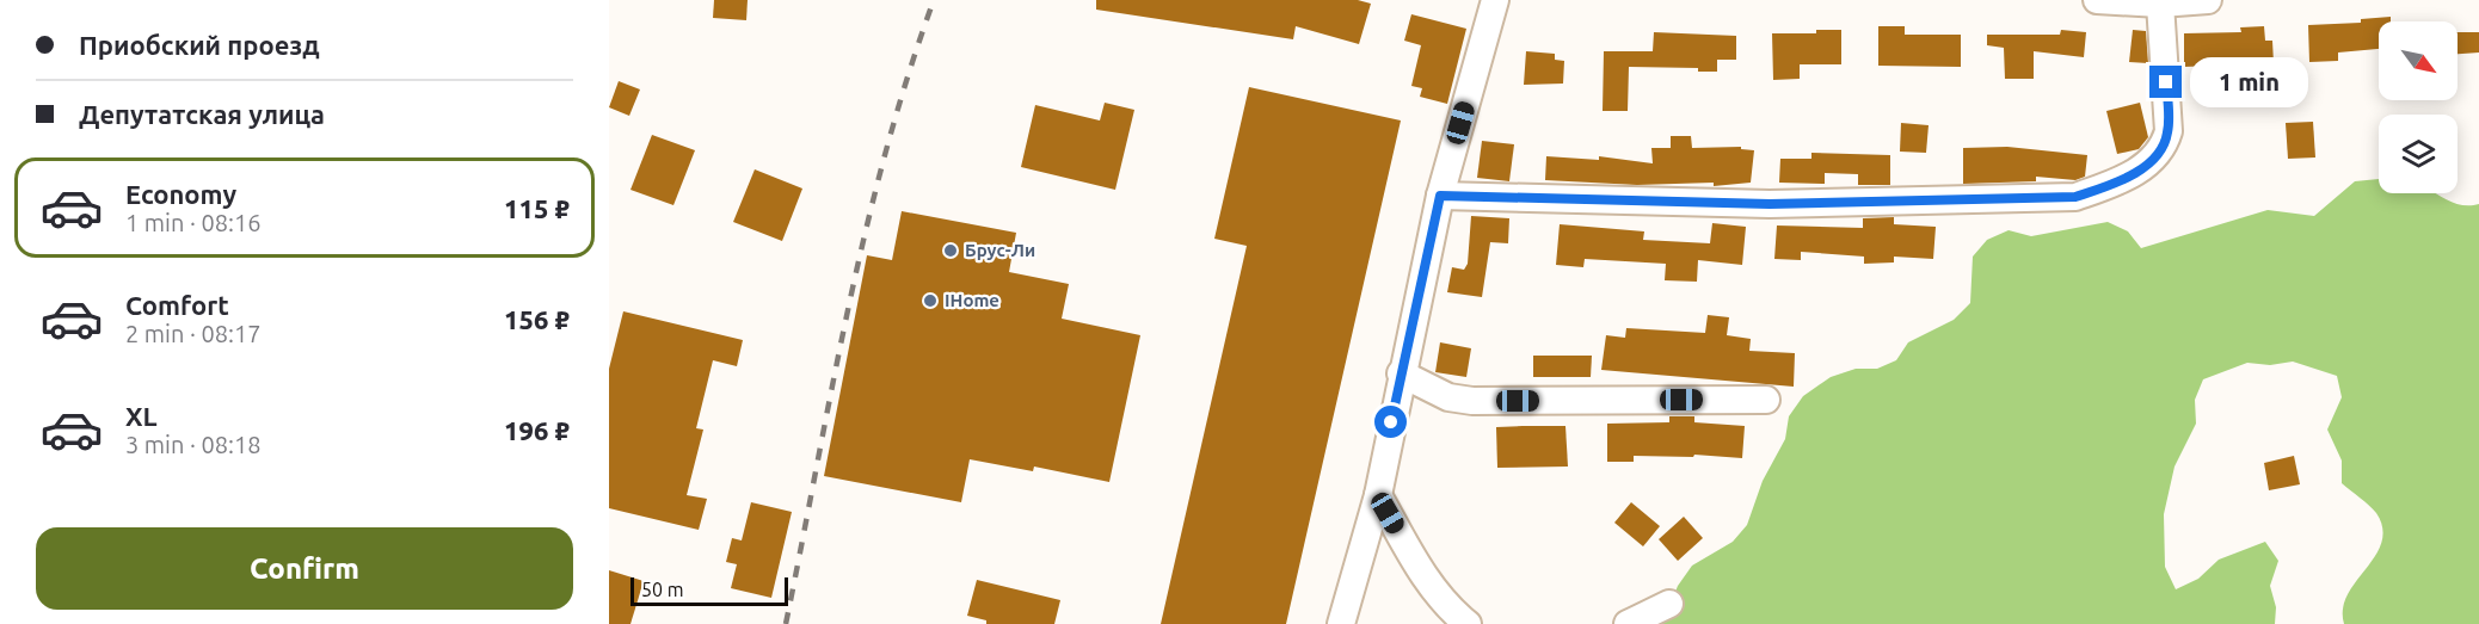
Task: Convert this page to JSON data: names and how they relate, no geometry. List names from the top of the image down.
{
  "places": ["Брус-Ли", "IHome"],
  "scale_bar": "50 m",
  "north": "bottom right",
  "page": {
    "banner": ["Приобский проезд", "Депутатская улица"],
    "bubble": "1 min",
    "list": [
      {
        "name": "Economy",
        "note": "1 min · 08:16",
        "value": "115 ₽"
      },
      {
        "name": "Comfort",
        "note": "2 min · 08:17",
        "value": "156 ₽"
      },
      {
        "name": "XL",
        "note": "3 min · 08:18",
        "value": "196 ₽"
      }
    ],
    "buttons": "Confirm",
    "scale": "50 m"
  }
}
